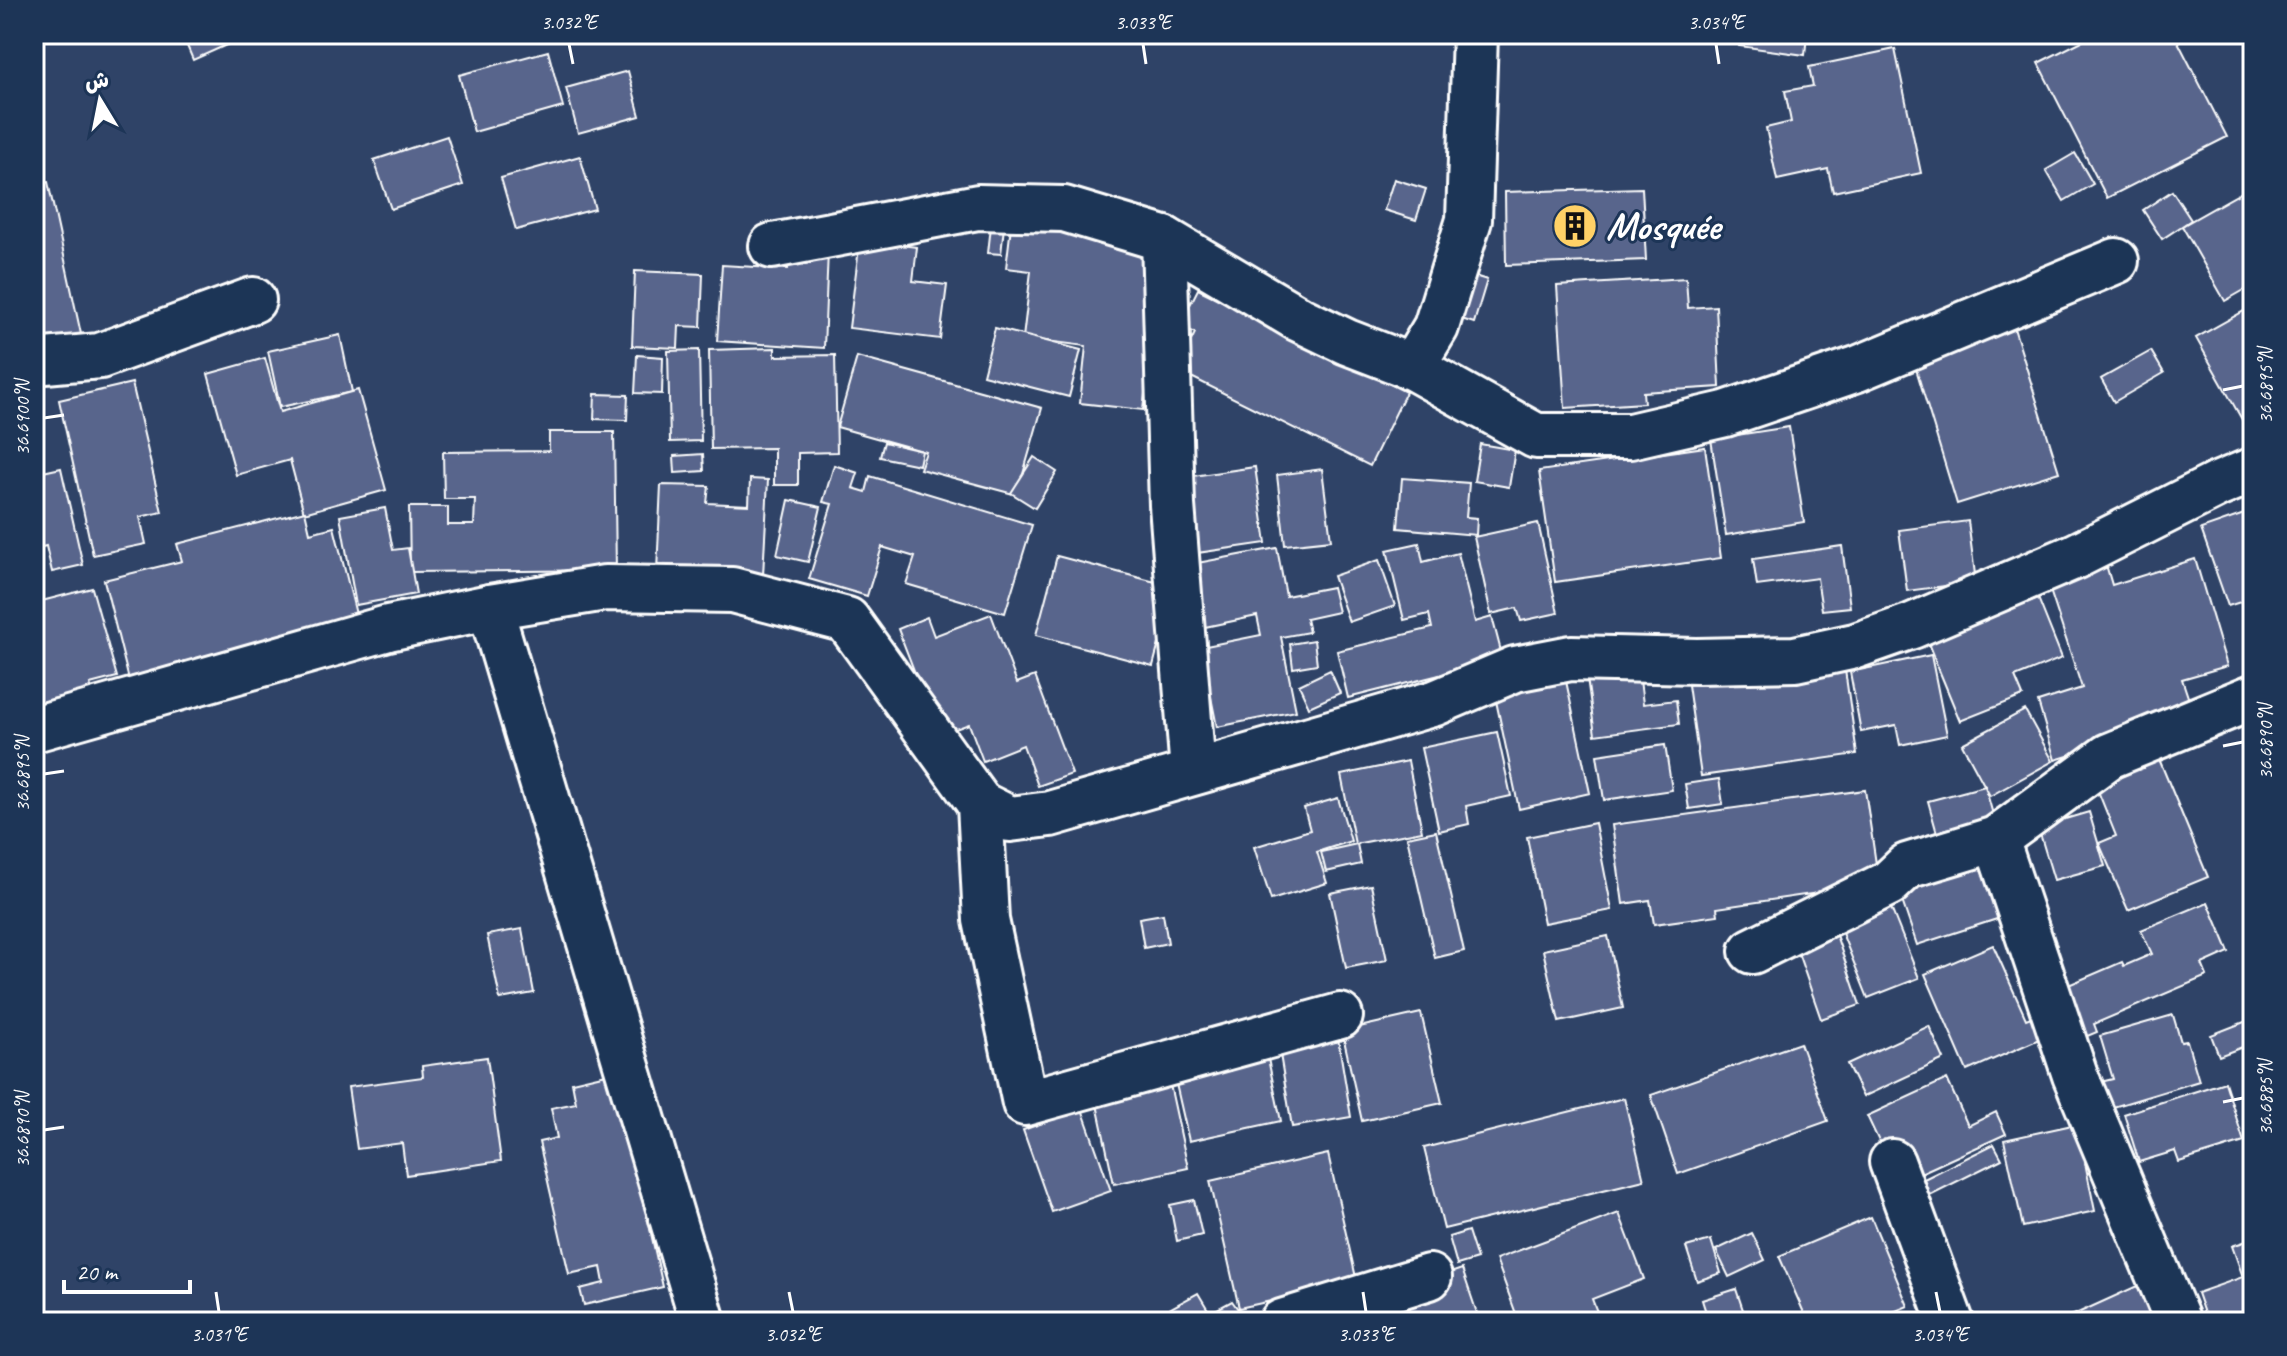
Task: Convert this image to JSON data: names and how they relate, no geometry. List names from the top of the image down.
{
  "places": {
    "building": ["Mosquée"]
  },
  "scale_bar": "20 m",
  "north": "top",
  "coordinates": [
    "3.032°E",
    "3.033°E",
    "3.034°E",
    "36.6895°N",
    "36.6900°N",
    "36.6890°N",
    "36.6885°N",
    "3.031°E"
  ]
}
